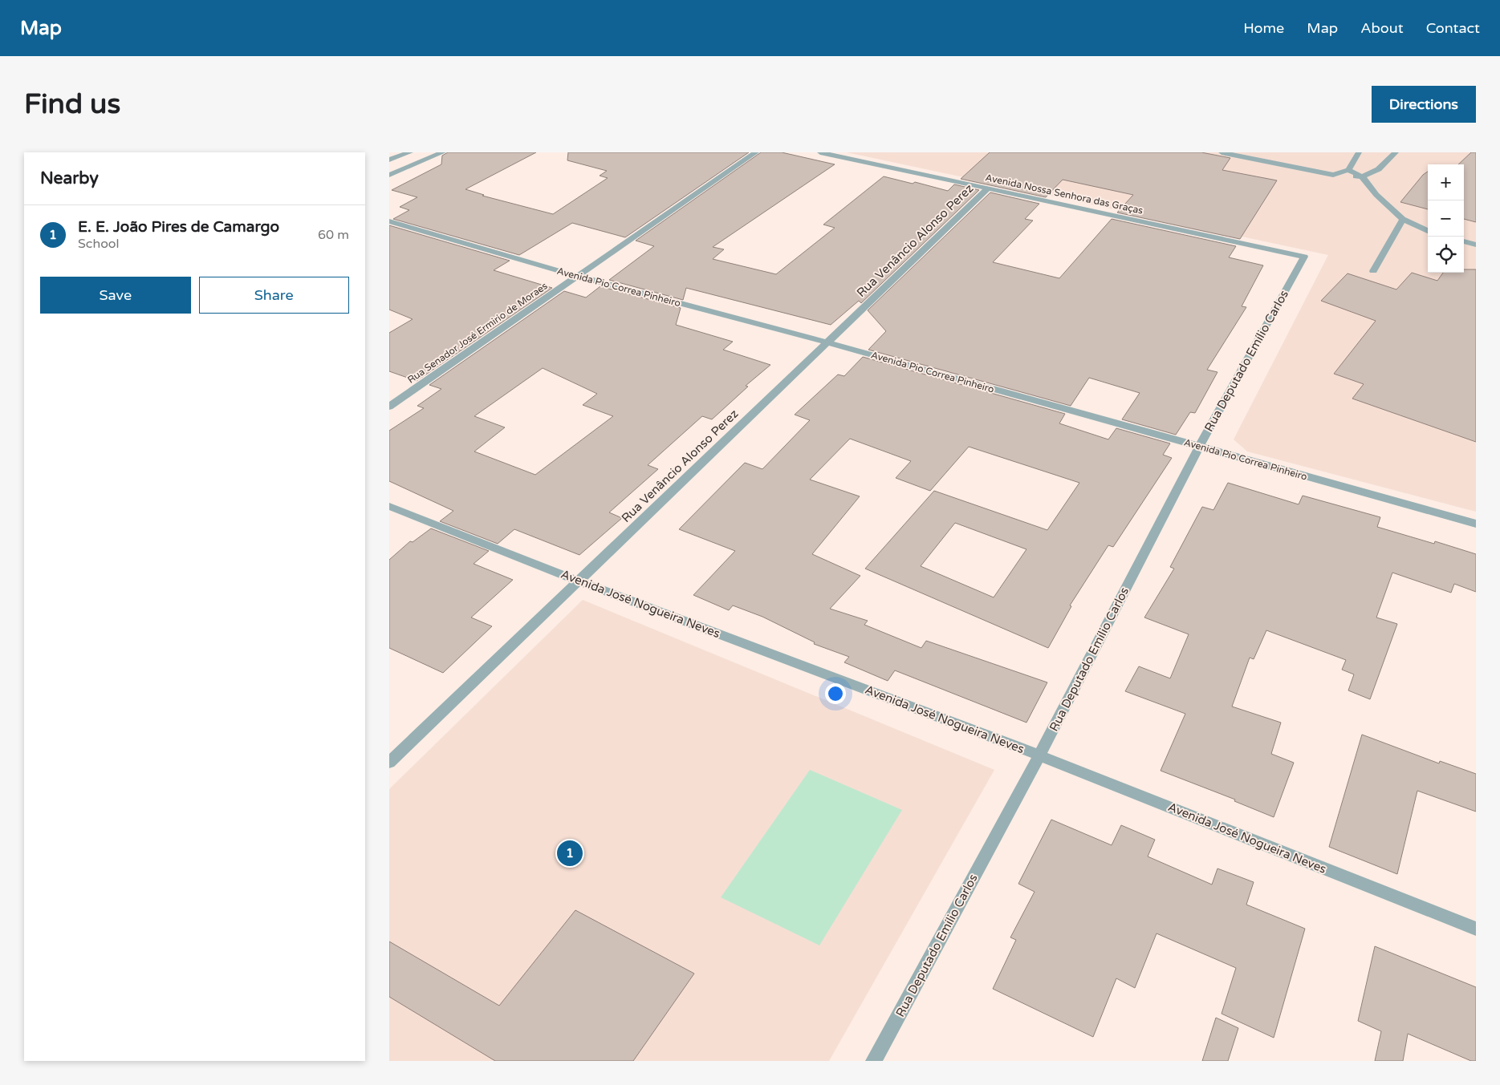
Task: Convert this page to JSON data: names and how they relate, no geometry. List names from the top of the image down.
{
  "streets": {
    "street": [
      "Avenida Nossa Senhora das Graças",
      "Rua Venâncio Alonso Perez",
      "Avenida Pio Correa Pinheiro",
      "Rua Senador José Ermirio de Moraes",
      "Rua Deputado Emílio Carlos",
      "Avenida José Nogueira Neves"
    ]
  },
  "crossings": [
    ["Avenida Nossa Senhora das Graças", "Rua Venâncio Alonso Perez"],
    ["Avenida Nossa Senhora das Graças", "Rua Deputado Emílio Carlos"],
    ["Rua Venâncio Alonso Perez", "Avenida Pio Correa Pinheiro"],
    ["Rua Venâncio Alonso Perez", "Avenida José Nogueira Neves"],
    ["Avenida Pio Correa Pinheiro", "Rua Senador José Ermirio de Moraes"],
    ["Avenida Pio Correa Pinheiro", "Rua Deputado Emílio Carlos"],
    ["Rua Deputado Emílio Carlos", "Avenida José Nogueira Neves"]
  ],
  "page": {
    "header": "Map",
    "nav": [
      "Home",
      "Map",
      "About",
      "Contact"
    ],
    "buttons": [
      "Directions",
      ["Save", "Share"]
    ],
    "title": "Find us",
    "heading": "Nearby",
    "map_buttons": ["+", "−"],
    "list": [
      {
        "mark": "1",
        "name": "E. E. João Pires de Camargo",
        "note": "School",
        "value": "60 m"
      }
    ],
    "pins": "1"
  }
}
